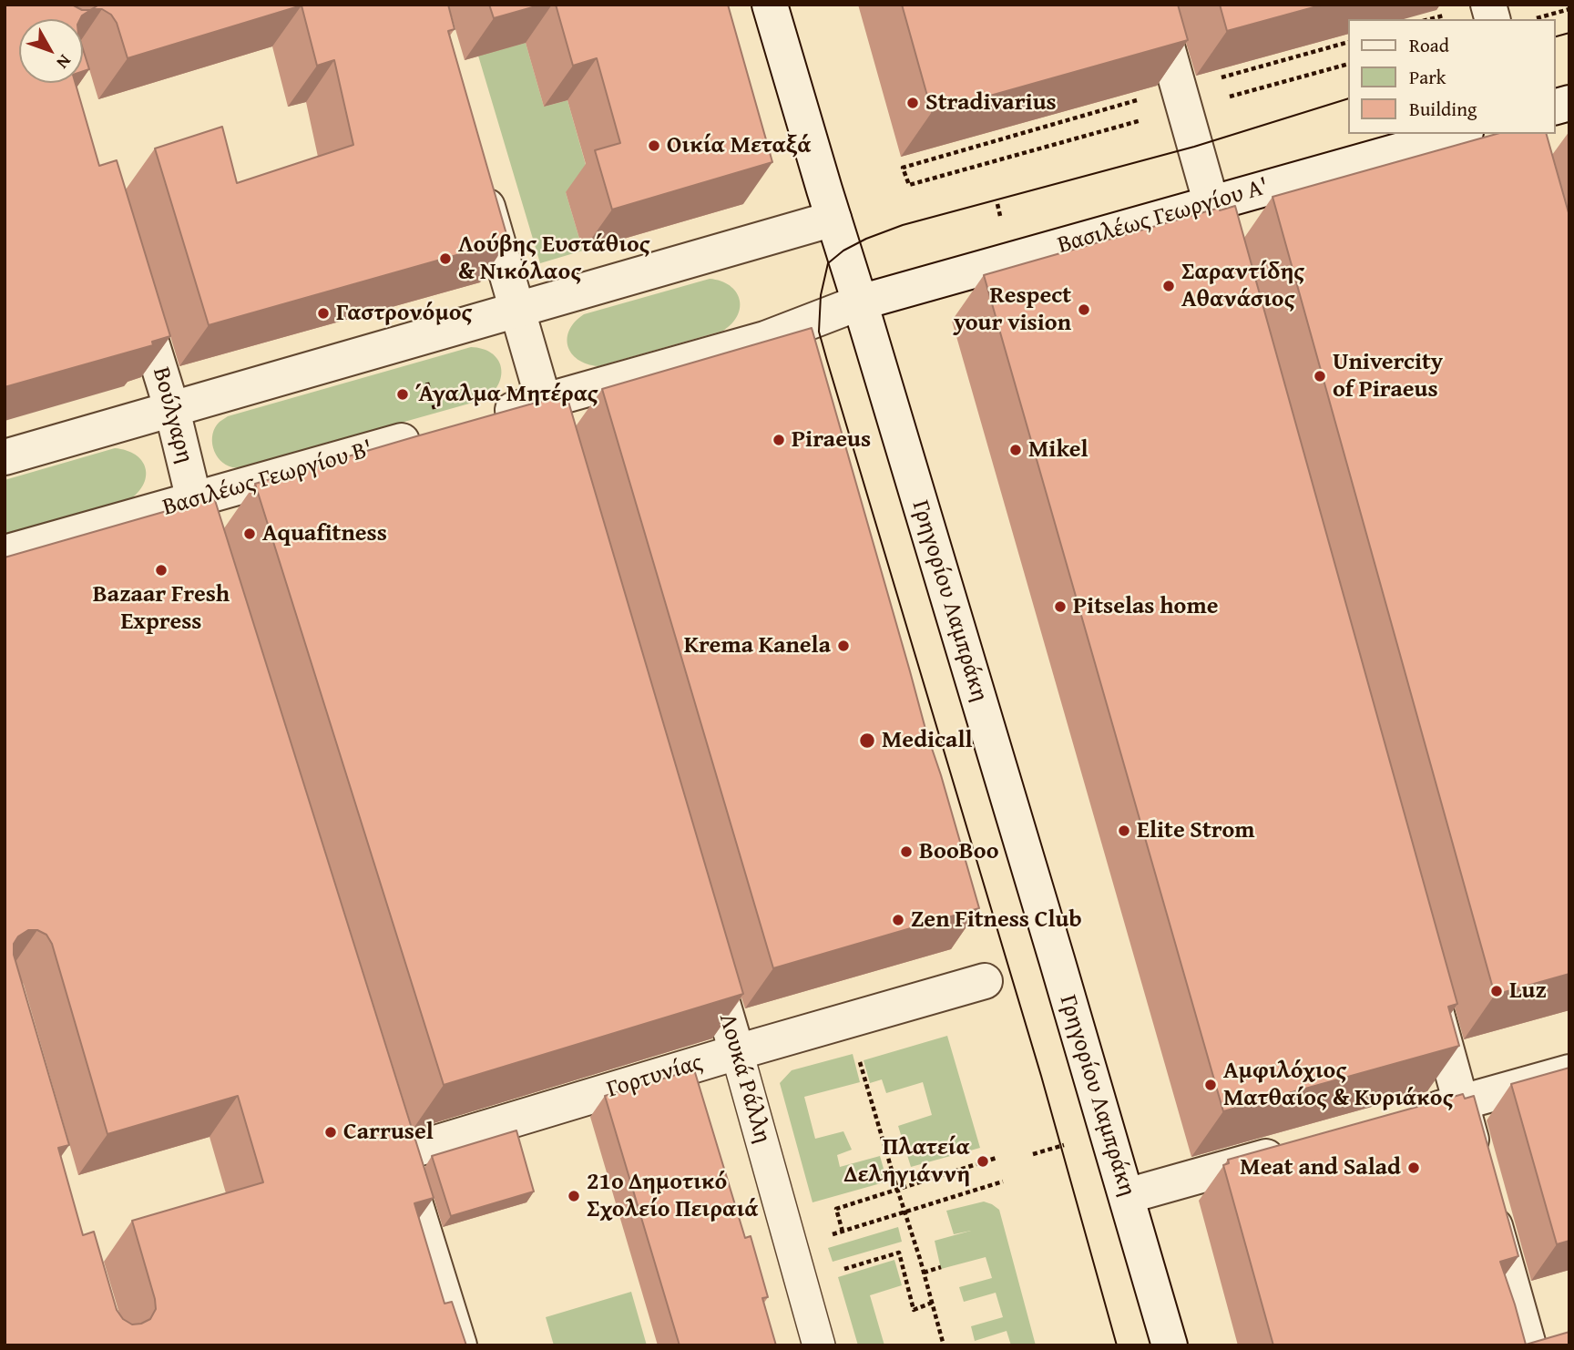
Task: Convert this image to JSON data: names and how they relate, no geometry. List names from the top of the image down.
{
  "streets": {
    "street": [
      "Βασιλέως Γεωργίου Α'",
      "Βούλγαρη",
      "Βασιλέως Γεωργίου Β'",
      "Γρηγορίου Λαμπράκη",
      "Γορτυνίας",
      "Λουκά Ράλλη"
    ]
  },
  "crossings": [
    ["Βασιλέως Γεωργίου Α'", "Γρηγορίου Λαμπράκη"],
    ["Βούλγαρη", "Βασιλέως Γεωργίου Β'"],
    ["Γορτυνίας", "Λουκά Ράλλη"]
  ],
  "places": [
    "Stradivarius",
    "Οικία Μεταξά",
    "Λούβης Ευστάθιος & Νικόλαος",
    "Σαραντίδης Αθανάσιος",
    "Respect your vision",
    "Γαστρονόμος",
    "Univercity of Piraeus",
    "Άγαλμα Μητέρας",
    "Piraeus",
    "Mikel",
    "Aquafitness",
    "Bazaar Fresh Express",
    "Pitselas home",
    "Krema Kanela",
    "Medicall",
    "Elite Strom",
    "BooBoo",
    "Zen Fitness Club",
    "Luz",
    "Αμφιλόχιος Ματθαίος & Κυριάκος",
    "Carrusel",
    "Πλατεία Δεληγιάννη",
    "Meat and Salad",
    "21ο Δημοτικό Σχολείο Πειραιά"
  ],
  "legend": ["Road", "Park", "Building"],
  "north": "bottom right"
}
